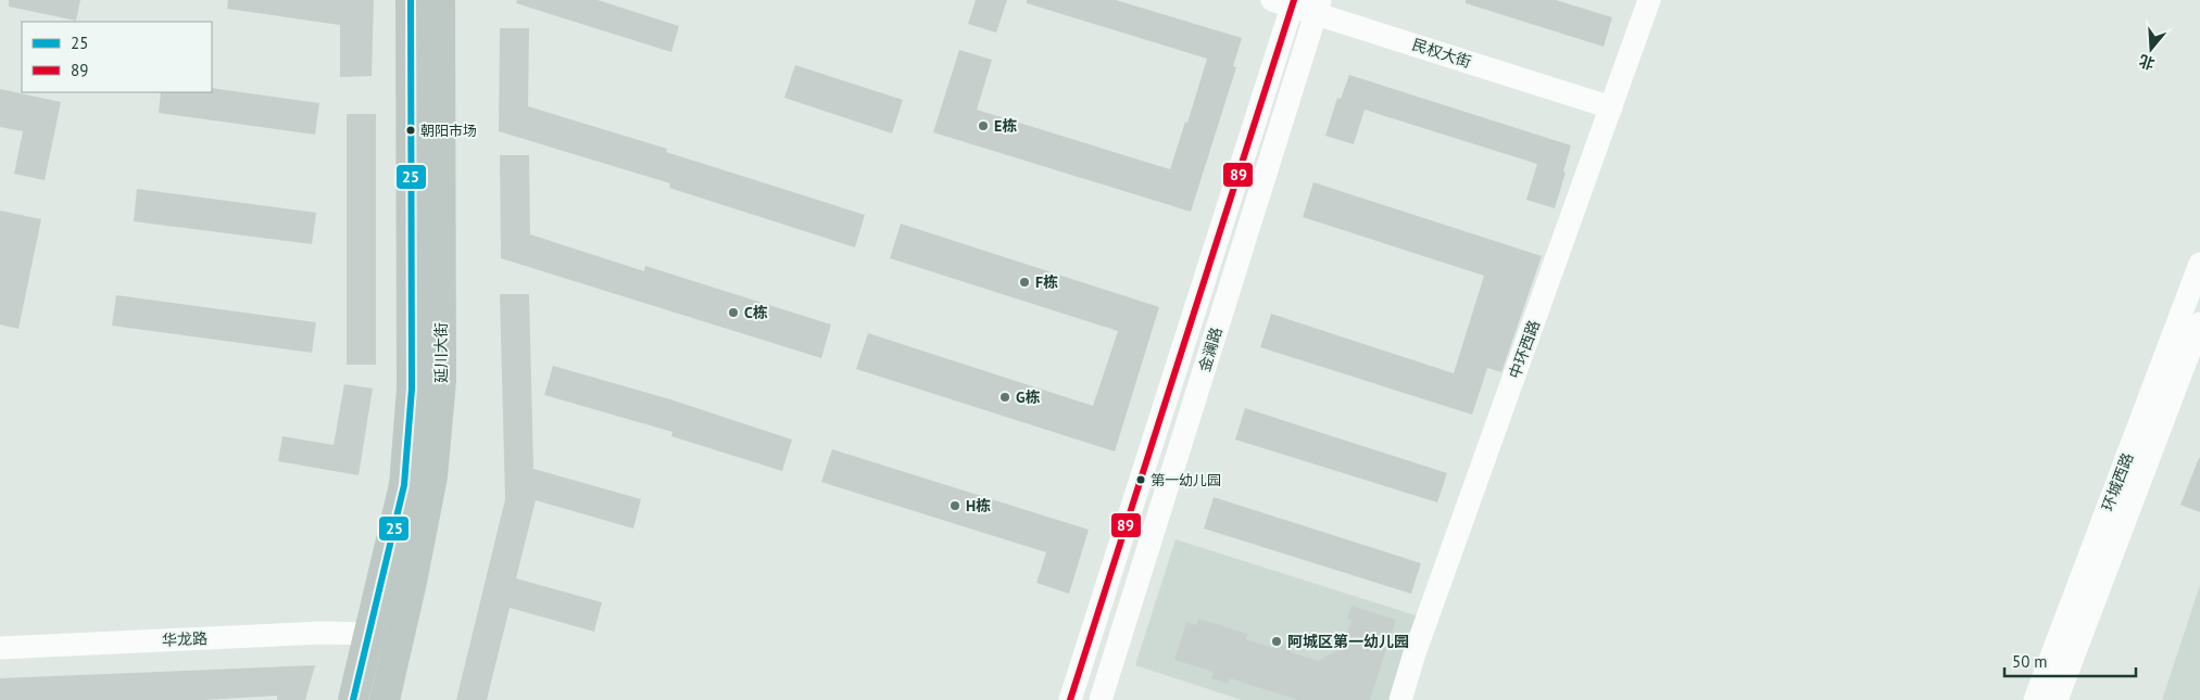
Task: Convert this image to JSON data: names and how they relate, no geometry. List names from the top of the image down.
{
  "streets": {
    "main road": ["延川大街"],
    "street": [
      "民权大街",
      "金澜路",
      "中环西路",
      "环城西路",
      "华龙路"
    ]
  },
  "crossings": [
    ["民权大街", "金澜路"],
    ["民权大街", "中环西路"],
    ["延川大街", "华龙路"]
  ],
  "places": [
    "E栋",
    "朝阳市场",
    "F栋",
    "C栋",
    "G栋",
    "第一幼儿园",
    "H栋",
    "阿城区第一幼儿园"
  ],
  "lines": ["transit line 25", "transit line 89"],
  "legend": ["25", "89"],
  "scale_bar": "50 m",
  "north": "bottom"
}
